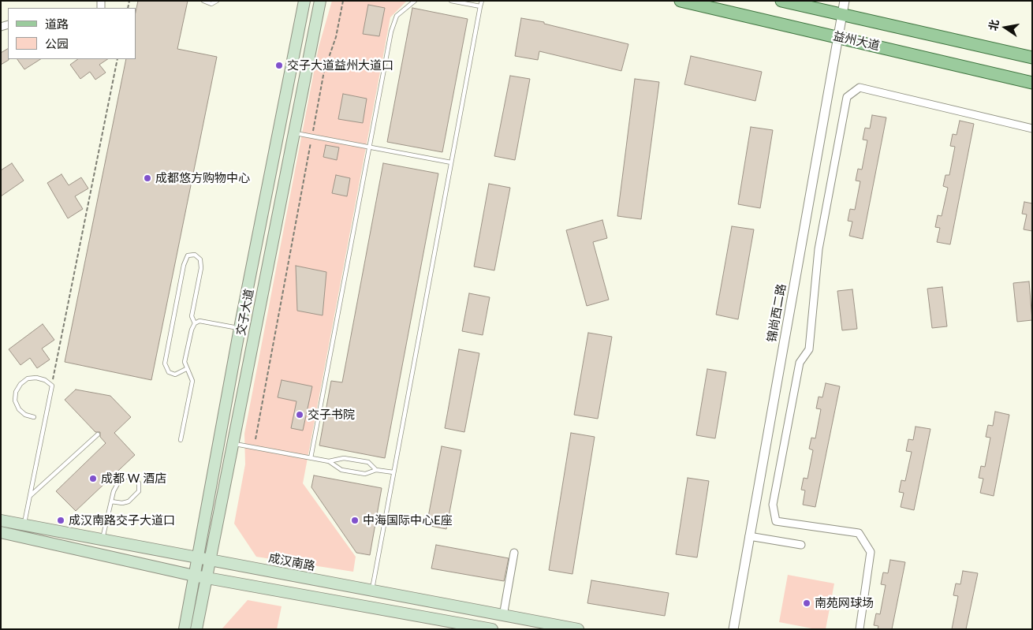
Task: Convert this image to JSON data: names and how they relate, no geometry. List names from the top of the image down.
{
  "streets": {
    "main road": ["益州大道", "交子大道", "成汉南路"],
    "street": ["锦尚西二路"]
  },
  "crossings": [
    ["益州大道", "锦尚西二路"],
    ["交子大道", "成汉南路"]
  ],
  "places": [
    "交子大道益州大道口",
    "成都悠方购物中心",
    "交子书院",
    "成都 W 酒店",
    "成汉南路交子大道口",
    "中海国际中心E座",
    "南苑网球场"
  ],
  "legend": ["道路", "公园"],
  "north": "left"
}
